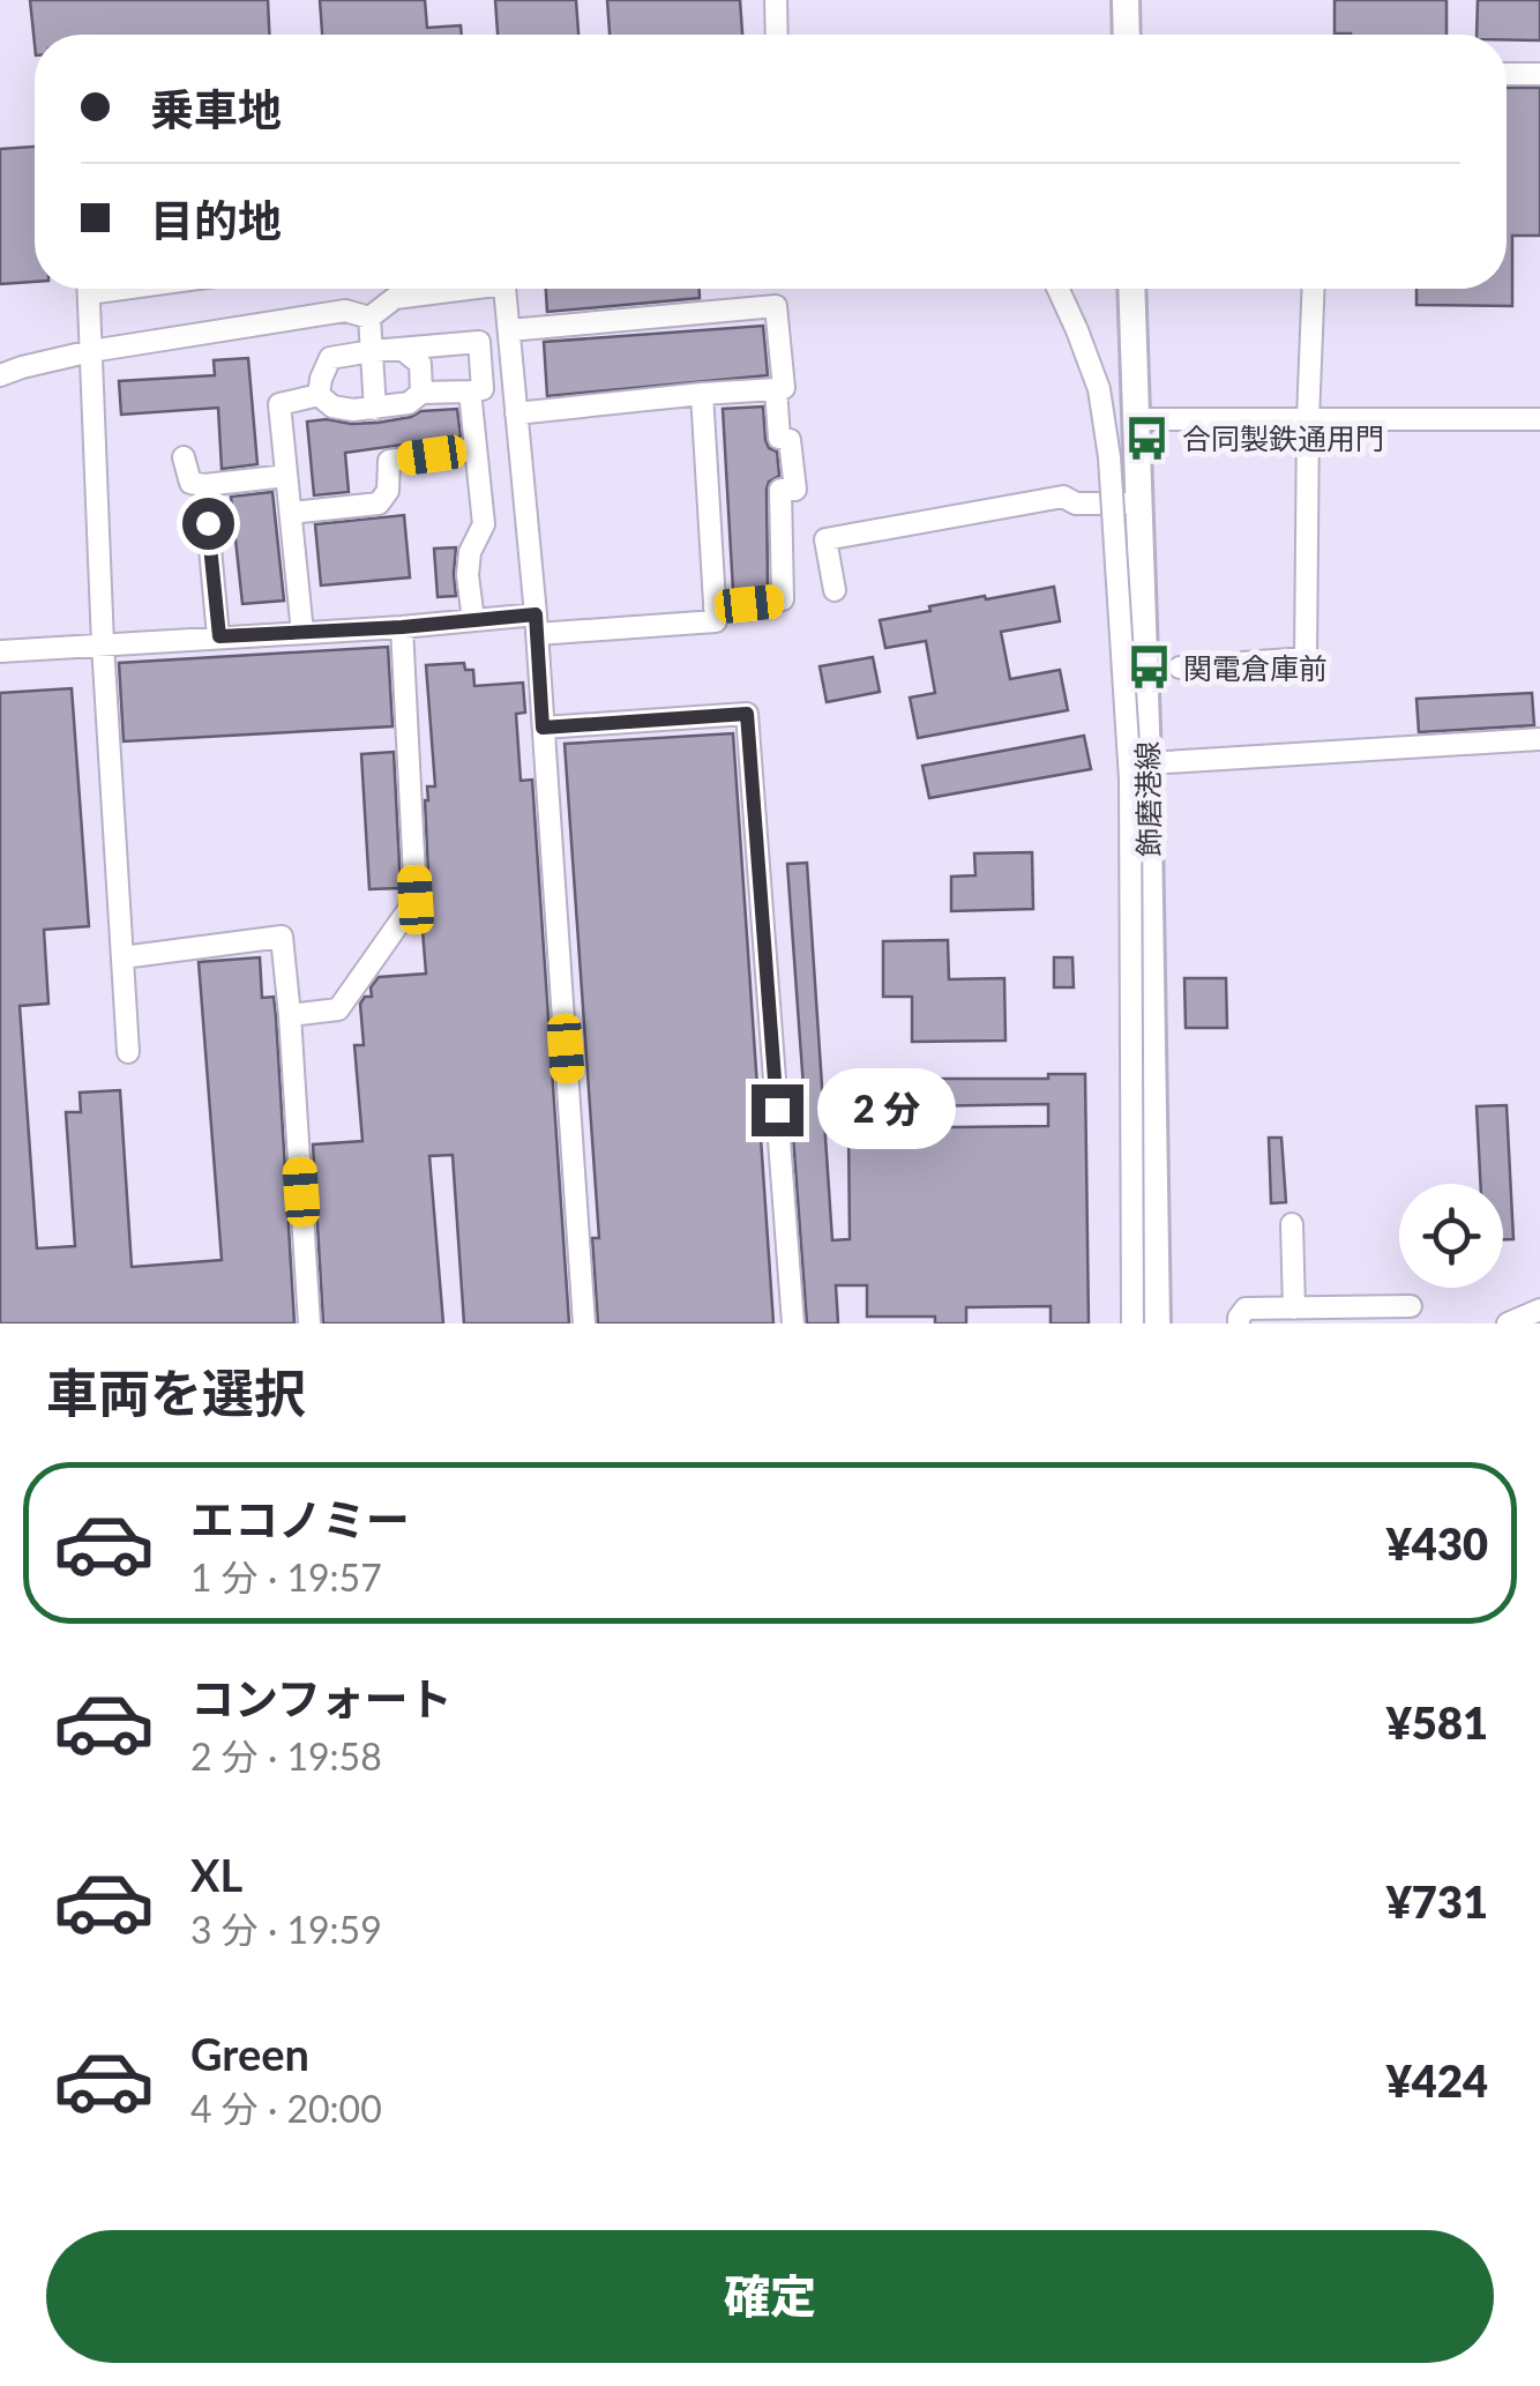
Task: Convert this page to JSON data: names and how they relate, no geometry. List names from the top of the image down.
{
  "streets": {
    "main road": ["飾磨港線"]
  },
  "places": {
    "bus stop": ["合同製鉄通用門", "関電倉庫前"]
  },
  "page": {
    "banner": ["乗車地", "目的地"],
    "bubble": "2 分",
    "heading": "車両を選択",
    "list": [
      {
        "name": "エコノミー",
        "note": "1 分 · 19:57",
        "value": "¥430"
      },
      {
        "name": "コンフォート",
        "note": "2 分 · 19:58",
        "value": "¥581"
      },
      {
        "name": "XL",
        "note": "3 分 · 19:59",
        "value": "¥731"
      },
      {
        "name": "Green",
        "note": "4 分 · 20:00",
        "value": "¥424"
      }
    ],
    "buttons": "確定"
  }
}
